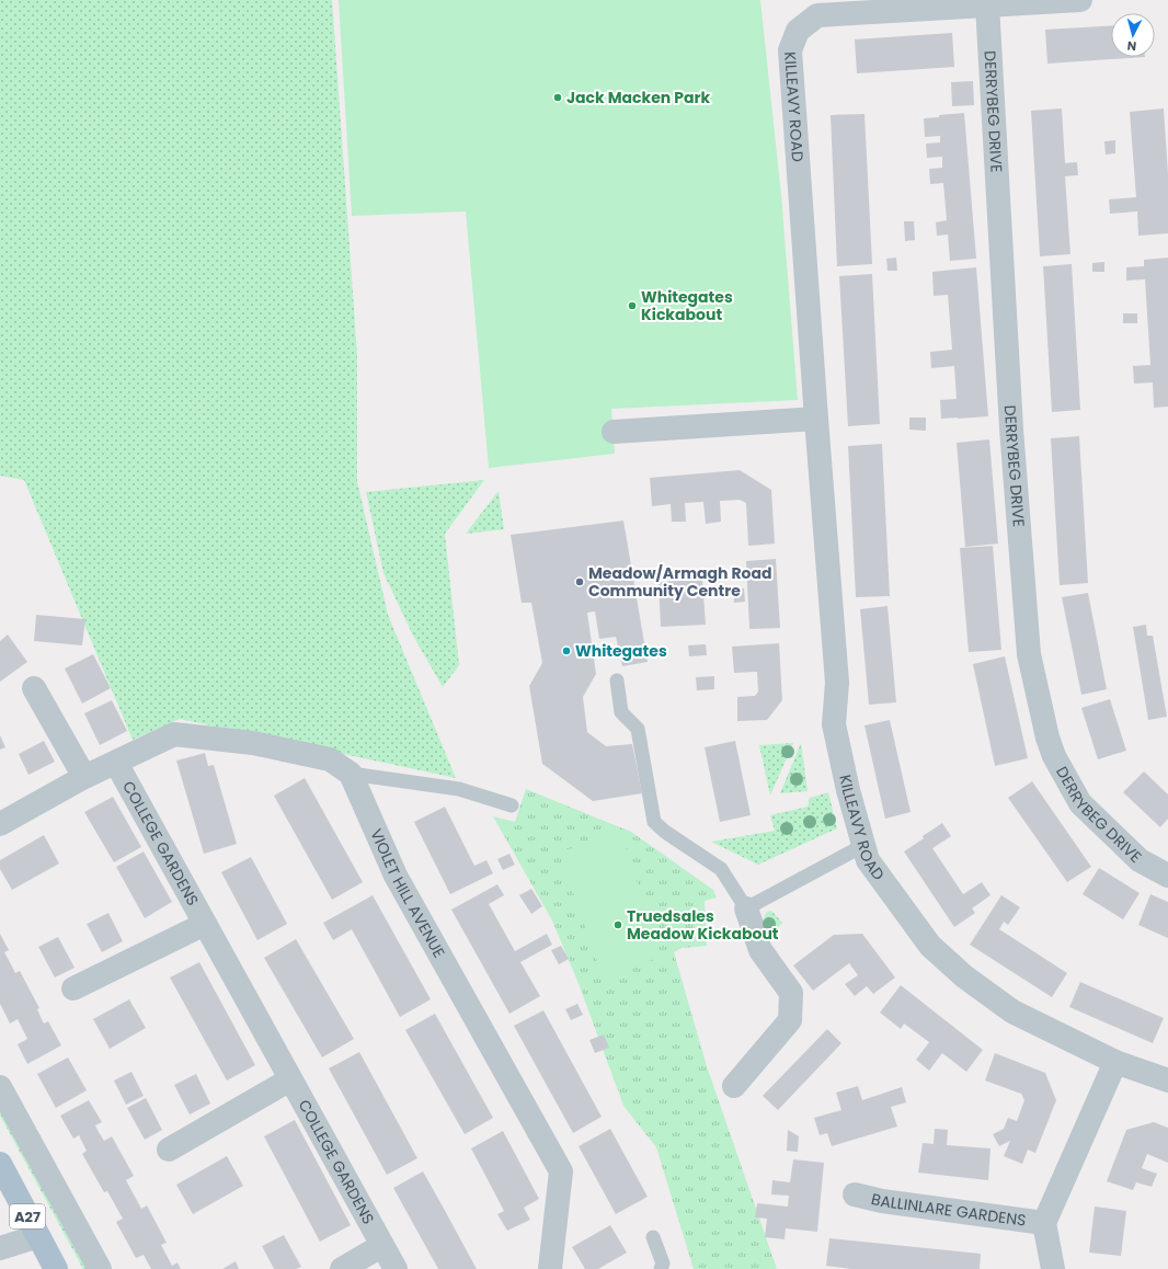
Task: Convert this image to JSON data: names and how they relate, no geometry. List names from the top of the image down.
{
  "streets": {
    "main road": ["A27"],
    "street": [
      "KILLEAVY ROAD",
      "DERRYBEG DRIVE",
      "COLLEGE GARDENS",
      "VIOLET HILL AVENUE",
      "BALLINLARE GARDENS"
    ]
  },
  "crossings": [
    ["KILLEAVY ROAD", "DERRYBEG DRIVE"],
    ["KILLEAVY ROAD", "BALLINLARE GARDENS"]
  ],
  "places": [
    "Jack Macken Park",
    "Whitegates Kickabout",
    "Meadow/Armagh Road Community Centre",
    "Whitegates",
    "Truedsales Meadow Kickabout"
  ],
  "north": "bottom"
}
